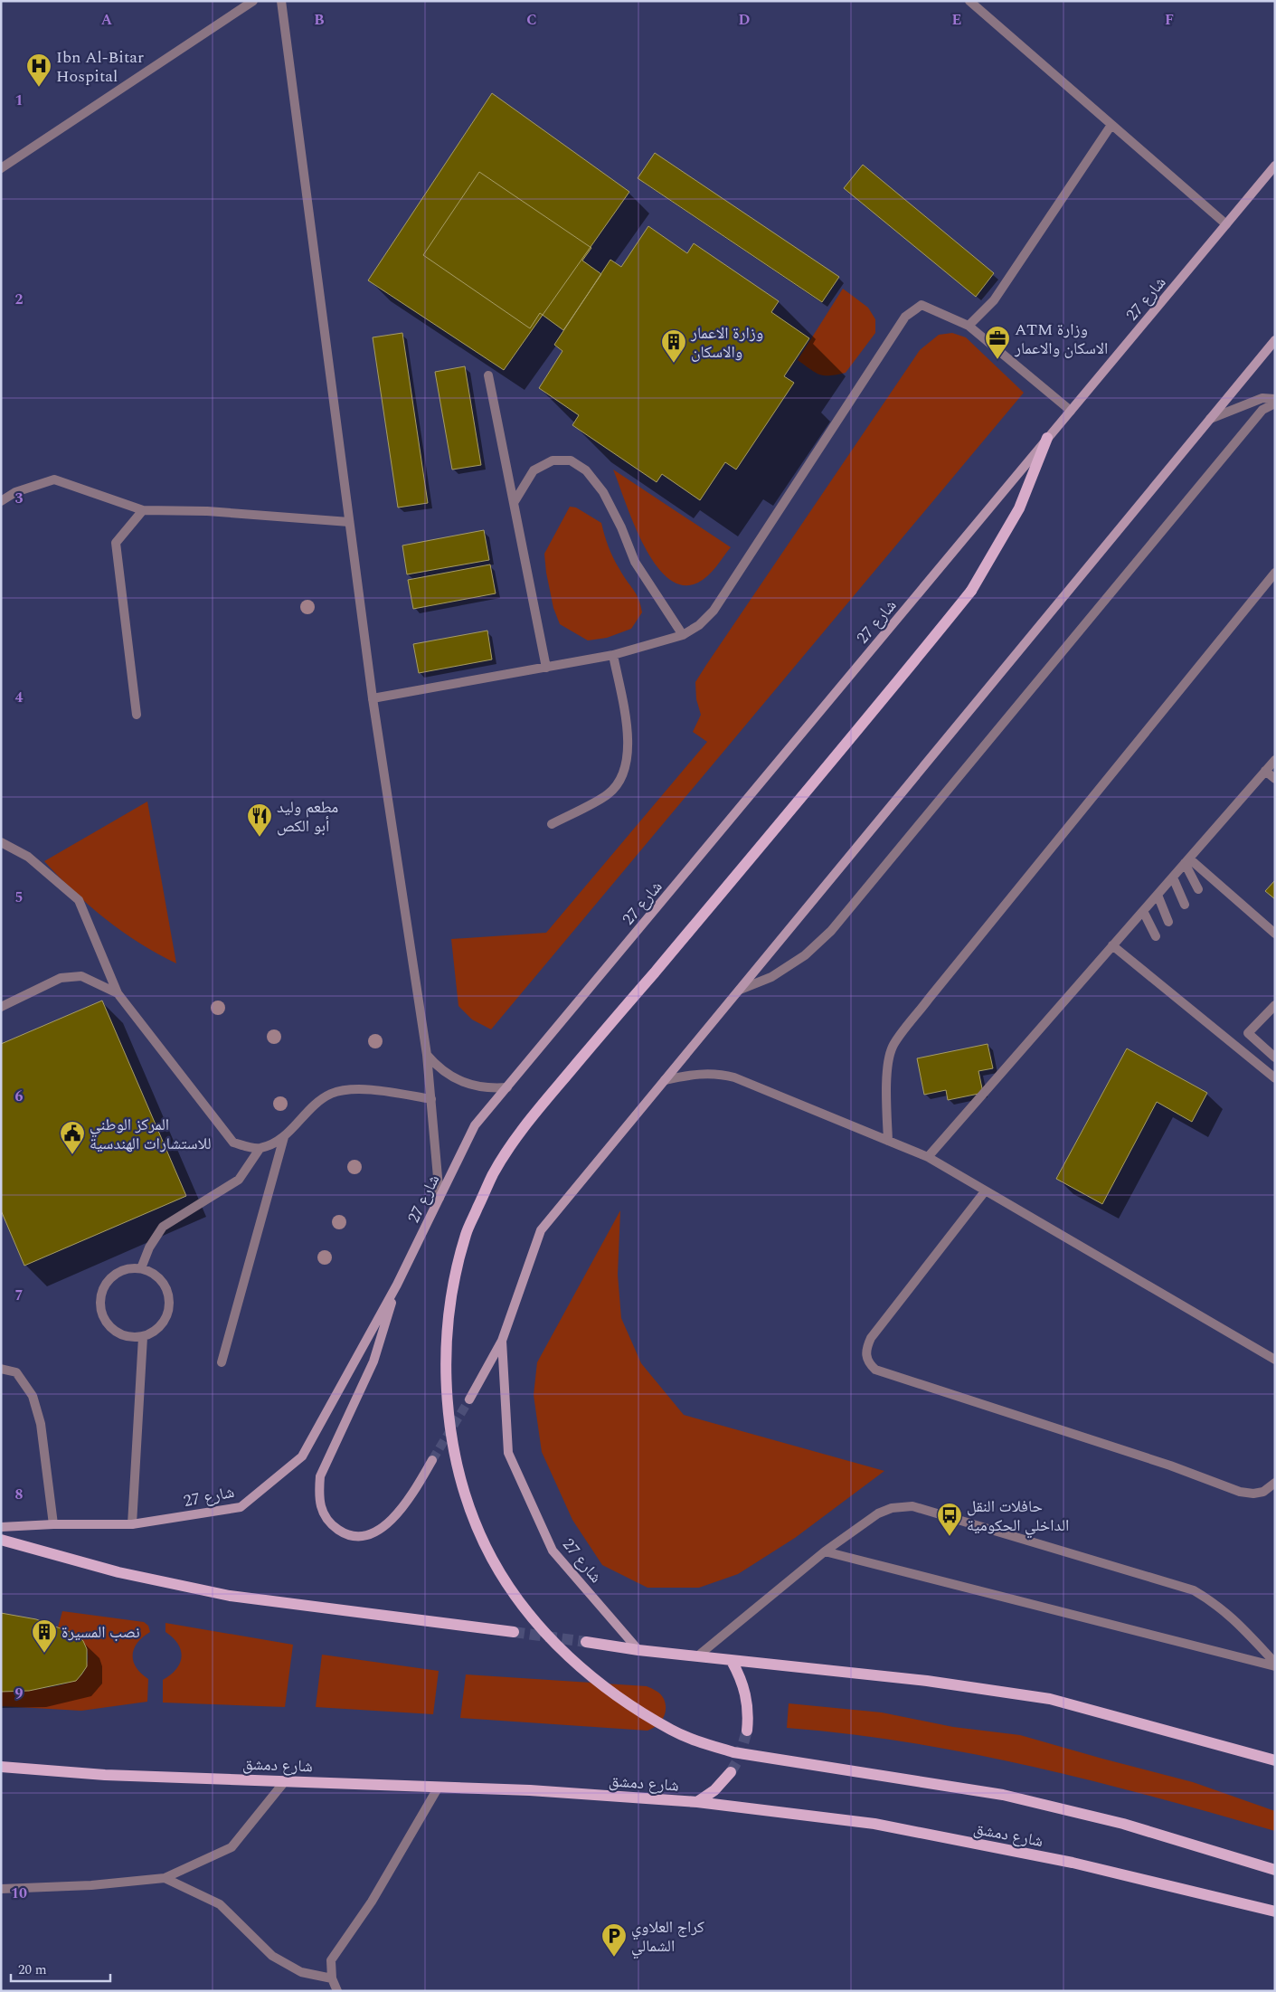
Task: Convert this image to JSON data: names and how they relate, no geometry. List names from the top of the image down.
{
  "streets": {
    "main road": ["شارع 27", "شارع دمشق"]
  },
  "places": {
    "hospital": ["Ibn Al-Bitar Hospital"],
    "office": ["ATM وزارة الاسكان والاعمار"],
    "building": ["وزارة الاعمار والاسكان", "نصب المسيرة"],
    "restaurant": ["مطعم وليد أبو الكص"],
    "public building": ["المركز الوطني للاستشارات الهندسية"],
    "bus stop": ["حافلات النقل الداخلي الحكومية"],
    "parking": ["كراج العلاوي الشمالي"]
  },
  "scale_bar": "20 m",
  "grid": {
    "columns": [
      "A",
      "B",
      "C",
      "D",
      "E",
      "F"
    ],
    "rows": [
      "1",
      "2",
      "3",
      "4",
      "5",
      "6",
      "7",
      "8",
      "9",
      "10"
    ]
  }
}
